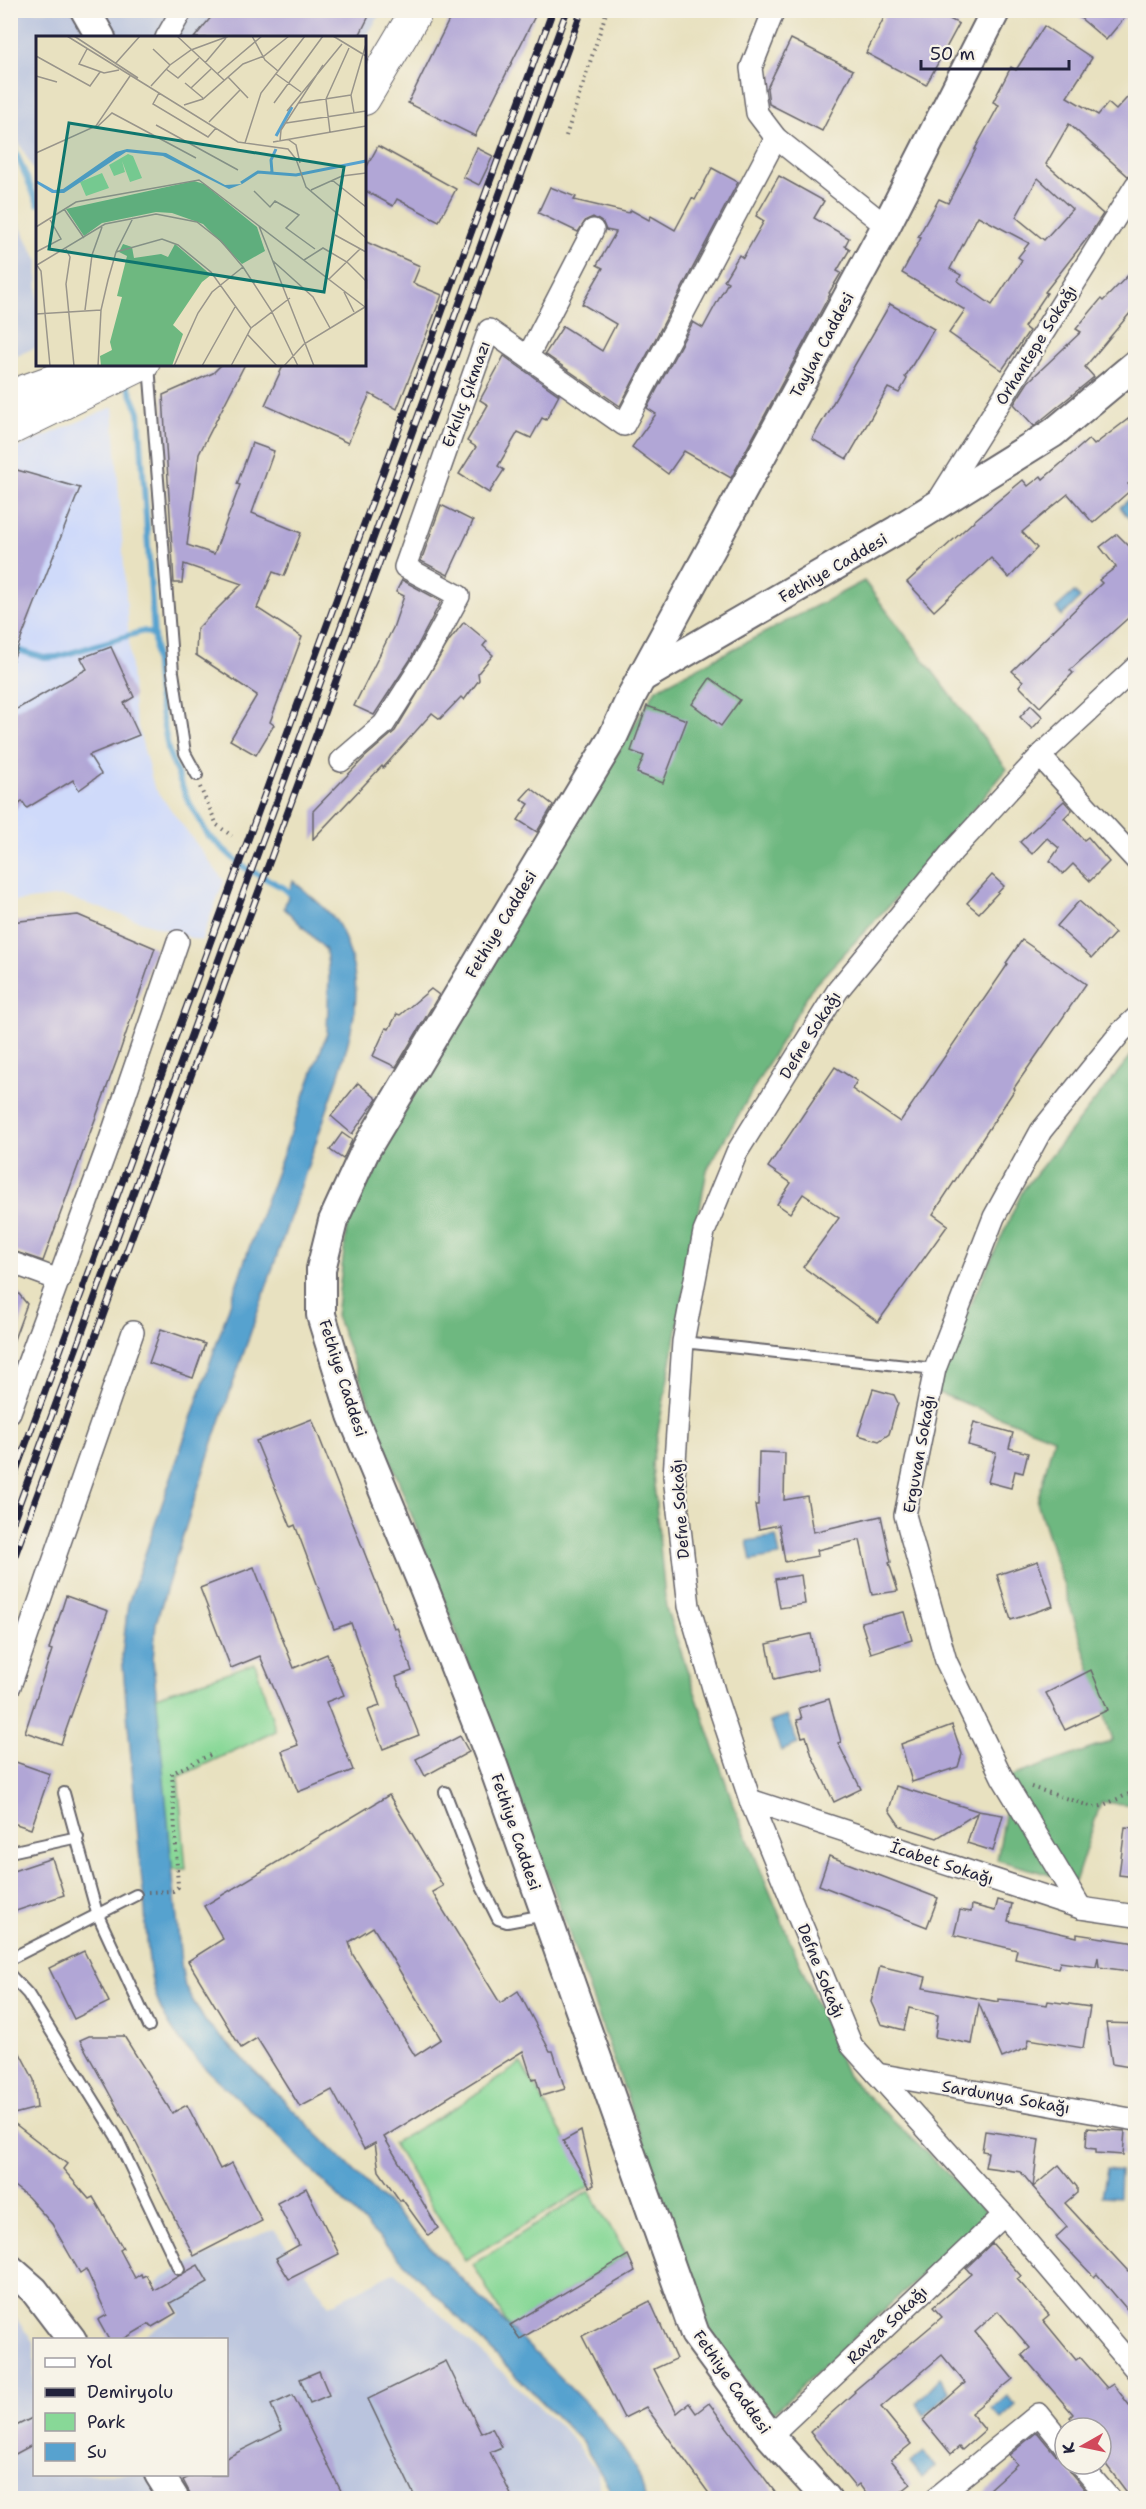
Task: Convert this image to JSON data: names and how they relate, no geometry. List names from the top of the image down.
{
  "streets": {
    "street": [
      "Taylan Caddesi",
      "Orhantepe Sokağı",
      "Erkılıç Çıkmazı",
      "Fethiye Caddesi",
      "Defne Sokağı",
      "Erguvan Sokağı",
      "İcabet Sokağı",
      "Sardunya Sokağı",
      "Ravza Sokağı"
    ]
  },
  "crossings": [
    ["Taylan Caddesi", "Fethiye Caddesi"],
    ["Orhantepe Sokağı", "Fethiye Caddesi"],
    ["Fethiye Caddesi", "Ravza Sokağı"],
    ["Defne Sokağı", "İcabet Sokağı"],
    ["Defne Sokağı", "Sardunya Sokağı"],
    ["Defne Sokağı", "Ravza Sokağı"],
    ["Erguvan Sokağı", "İcabet Sokağı"]
  ],
  "legend": [
    "Yol",
    "Demiryolu",
    "Park",
    "Su"
  ],
  "scale_bar": "50 m",
  "north": "left"
}
